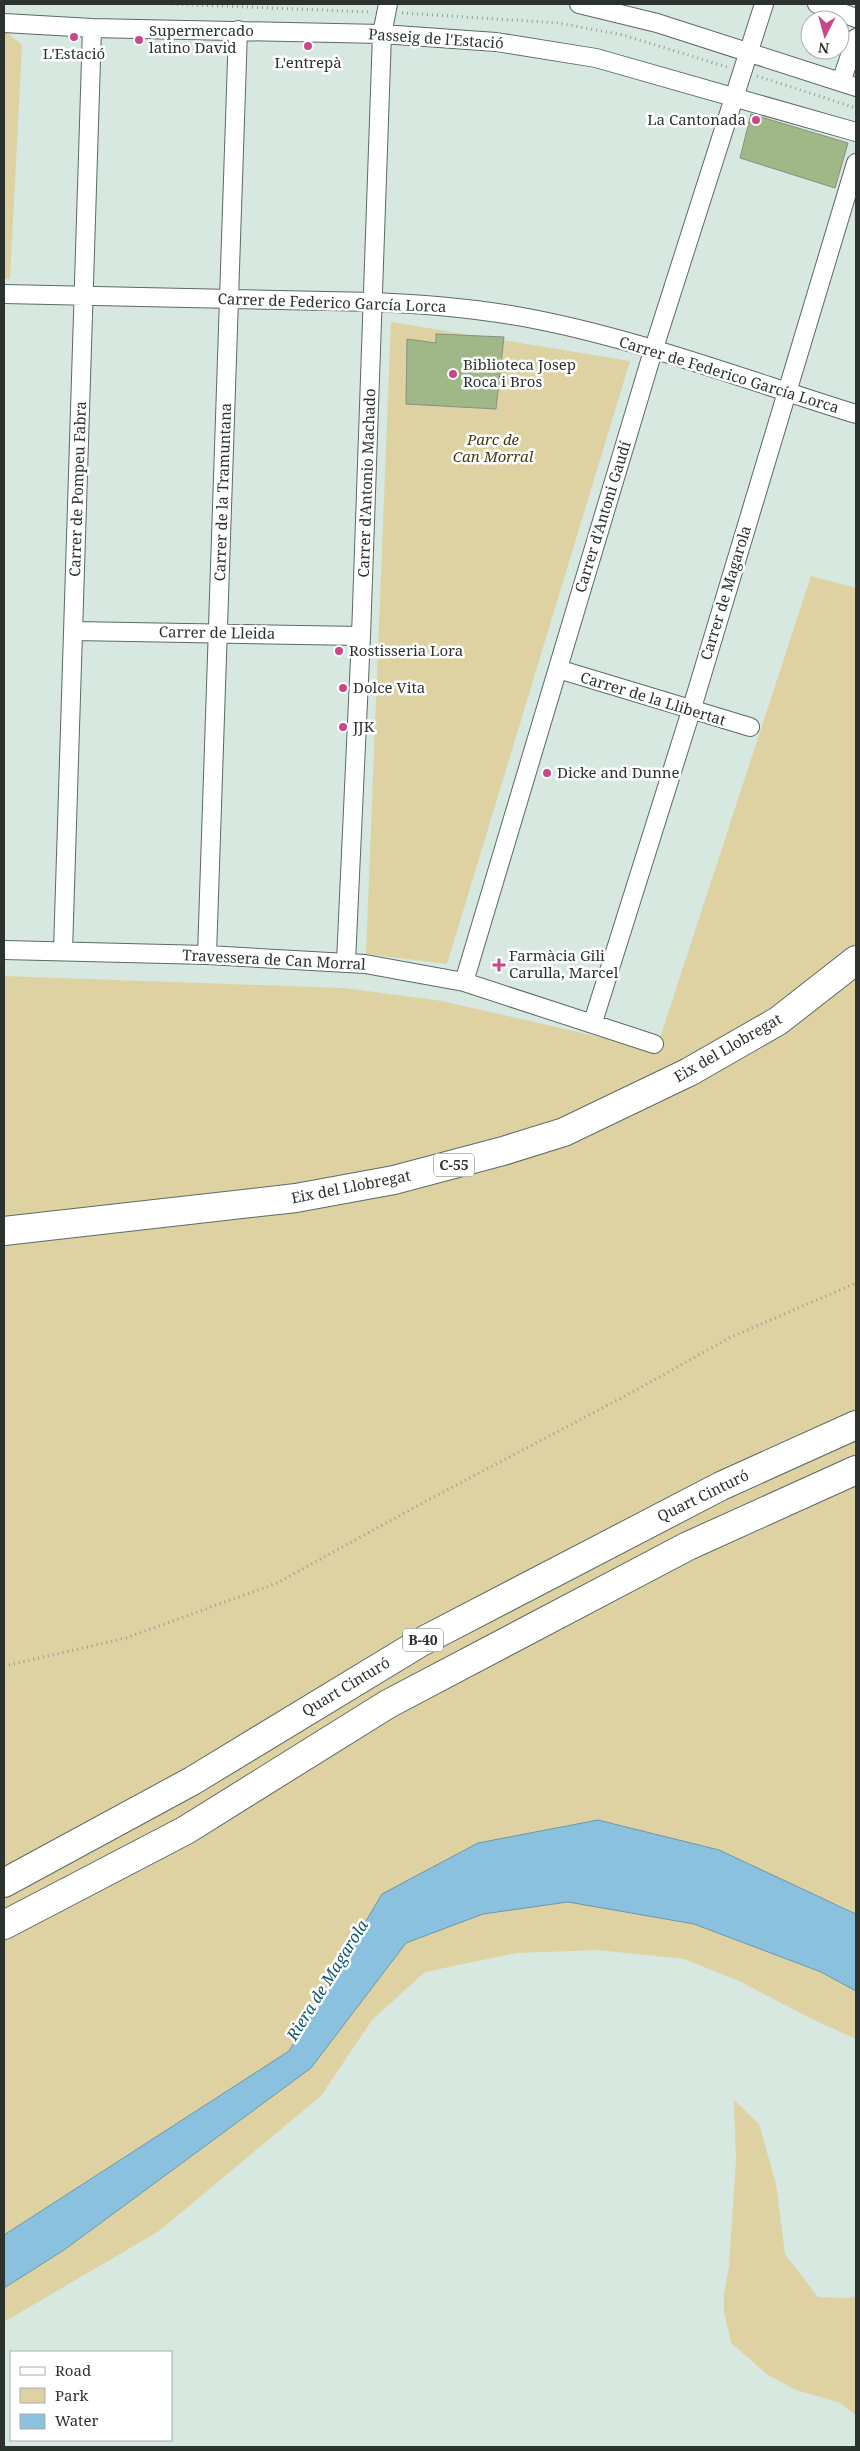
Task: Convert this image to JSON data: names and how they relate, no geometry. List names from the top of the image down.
{
  "streets": {
    "highway": [
      "Eix del Llobregat",
      "C-55",
      "Quart Cinturó",
      "B-40"
    ],
    "street": [
      "Passeig de l'Estació",
      "Carrer de Federico García Lorca",
      "Carrer d'Antonio Machado",
      "Carrer de Pompeu Fabra",
      "Carrer de la Tramuntana",
      "Carrer d'Antoni Gaudí",
      "Carrer de Magarola",
      "Carrer de Lleida",
      "Carrer de la Llibertat",
      "Travessera de Can Morral"
    ]
  },
  "crossings": [
    ["Passeig de l'Estació", "Carrer d'Antonio Machado"],
    ["Passeig de l'Estació", "Carrer de Pompeu Fabra"],
    ["Passeig de l'Estació", "Carrer de la Tramuntana"],
    ["Passeig de l'Estació", "Carrer d'Antoni Gaudí"],
    ["Carrer de Federico García Lorca", "Carrer d'Antonio Machado"],
    ["Carrer de Federico García Lorca", "Carrer de Pompeu Fabra"],
    ["Carrer de Federico García Lorca", "Carrer de la Tramuntana"],
    ["Carrer de Federico García Lorca", "Carrer d'Antoni Gaudí"],
    ["Carrer de Federico García Lorca", "Carrer de Magarola"],
    ["Carrer d'Antonio Machado", "Carrer de Lleida"],
    ["Carrer d'Antonio Machado", "Travessera de Can Morral"],
    ["Carrer de Pompeu Fabra", "Carrer de Lleida"],
    ["Carrer de Pompeu Fabra", "Travessera de Can Morral"],
    ["Carrer de la Tramuntana", "Carrer de Lleida"],
    ["Carrer de la Tramuntana", "Travessera de Can Morral"],
    ["Carrer d'Antoni Gaudí", "Carrer de la Llibertat"],
    ["Carrer d'Antoni Gaudí", "Travessera de Can Morral"],
    ["Carrer de Magarola", "Carrer de la Llibertat"],
    ["Carrer de Magarola", "Travessera de Can Morral"]
  ],
  "water": ["Riera de Magarola"],
  "parks": ["Parc de Can Morral"],
  "places": {
    "other": [
      "L'Estació",
      "Supermercado latino David",
      "L'entrepà",
      "La Cantonada",
      "Biblioteca Josep Roca i Bros",
      "Rostisseria Lora",
      "Dolce Vita",
      "JJK",
      "Dicke and Dunne"
    ],
    "health": ["Farmàcia Gili Carulla, Marcel"]
  },
  "legend": ["Road", "Park", "Water"],
  "north": "bottom"
}
